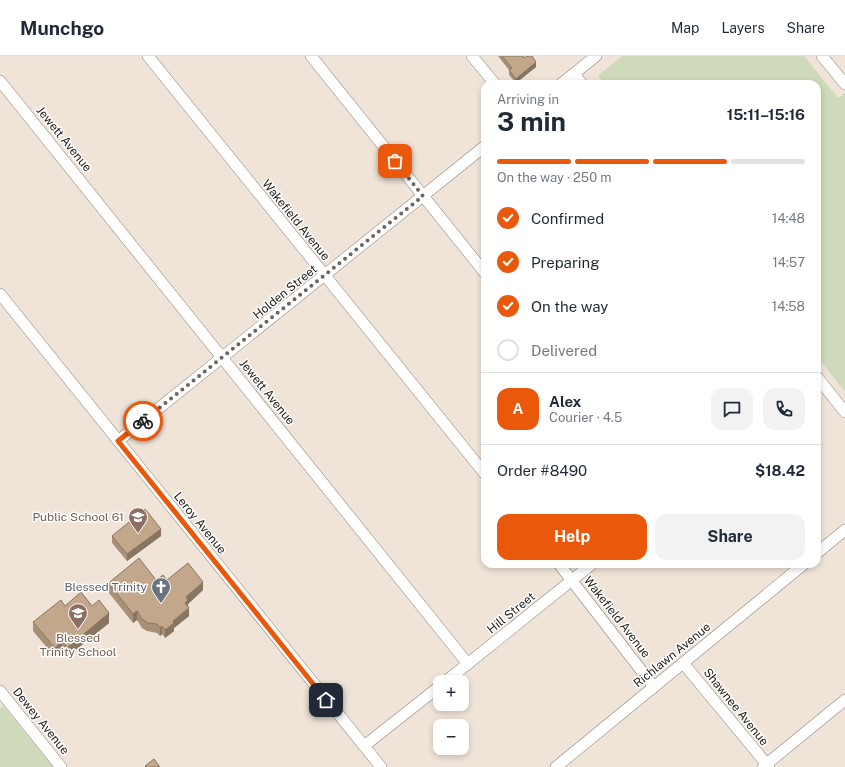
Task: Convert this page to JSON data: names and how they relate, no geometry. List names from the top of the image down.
{
  "streets": {
    "street": [
      "Jewett Avenue",
      "Wakefield Avenue",
      "Holden Street",
      "Leroy Avenue",
      "Hill Street",
      "Richlawn Avenue",
      "Shawnee Avenue",
      "Dewey Avenue"
    ]
  },
  "crossings": [
    ["Jewett Avenue", "Holden Street"],
    ["Jewett Avenue", "Hill Street"],
    ["Wakefield Avenue", "Holden Street"],
    ["Wakefield Avenue", "Hill Street"],
    ["Wakefield Avenue", "Richlawn Avenue"],
    ["Holden Street", "Leroy Avenue"],
    ["Richlawn Avenue", "Shawnee Avenue"]
  ],
  "places": {
    "school or university": ["Public School 61", "Blessed Trinity School"],
    "church": ["Blessed Trinity"]
  },
  "page": {
    "header": "Munchgo",
    "nav": ["Map", "Layers", "Share"],
    "heading": ["3 min", "Arriving in", "15:11–15:16"],
    "panel": [
      "Alex",
      "Courier · 4.5",
      "Order #8490",
      "$18.42"
    ],
    "bar": "On the way · 250 m",
    "list": [
      ["Confirmed", "14:48"],
      ["Preparing", "14:57"],
      ["On the way", "14:58"],
      "Delivered"
    ],
    "round": "A",
    "buttons": ["Help", "Share"],
    "map_buttons": ["+", "−"]
  }
}
